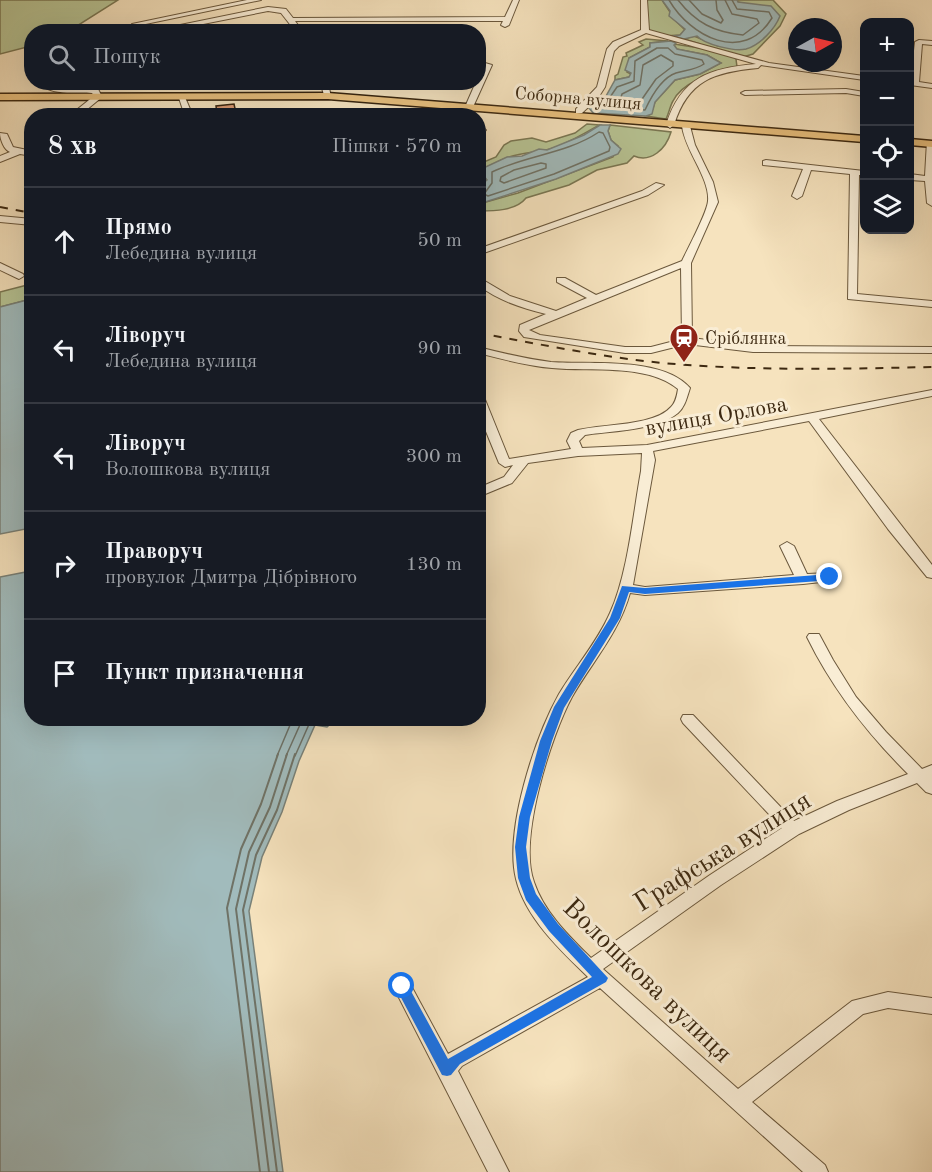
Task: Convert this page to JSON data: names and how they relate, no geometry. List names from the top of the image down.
{
  "streets": {
    "main road": ["Соборна вулиця"],
    "street": ["вулиця Орлова", "Графська вулиця", "Волошкова вулиця"]
  },
  "crossings": [
    ["вулиця Орлова", "Волошкова вулиця"],
    ["Графська вулиця", "Волошкова вулиця"]
  ],
  "places": {
    "station": ["Сріблянка"]
  },
  "north": "right",
  "page": {
    "map_buttons": ["+", "−"],
    "search": "Пошук",
    "heading": ["8 хв", "Пішки · 570 m"],
    "list": [
      ["Прямо", "Лебедина вулиця", "50 m"],
      ["Ліворуч", "Лебедина вулиця", "90 m"],
      ["Ліворуч", "Волошкова вулиця", "300 m"],
      ["Праворуч", "провулок Дмитра Дібрівного", "130 m"],
      "Пункт призначення"
    ]
  }
}
